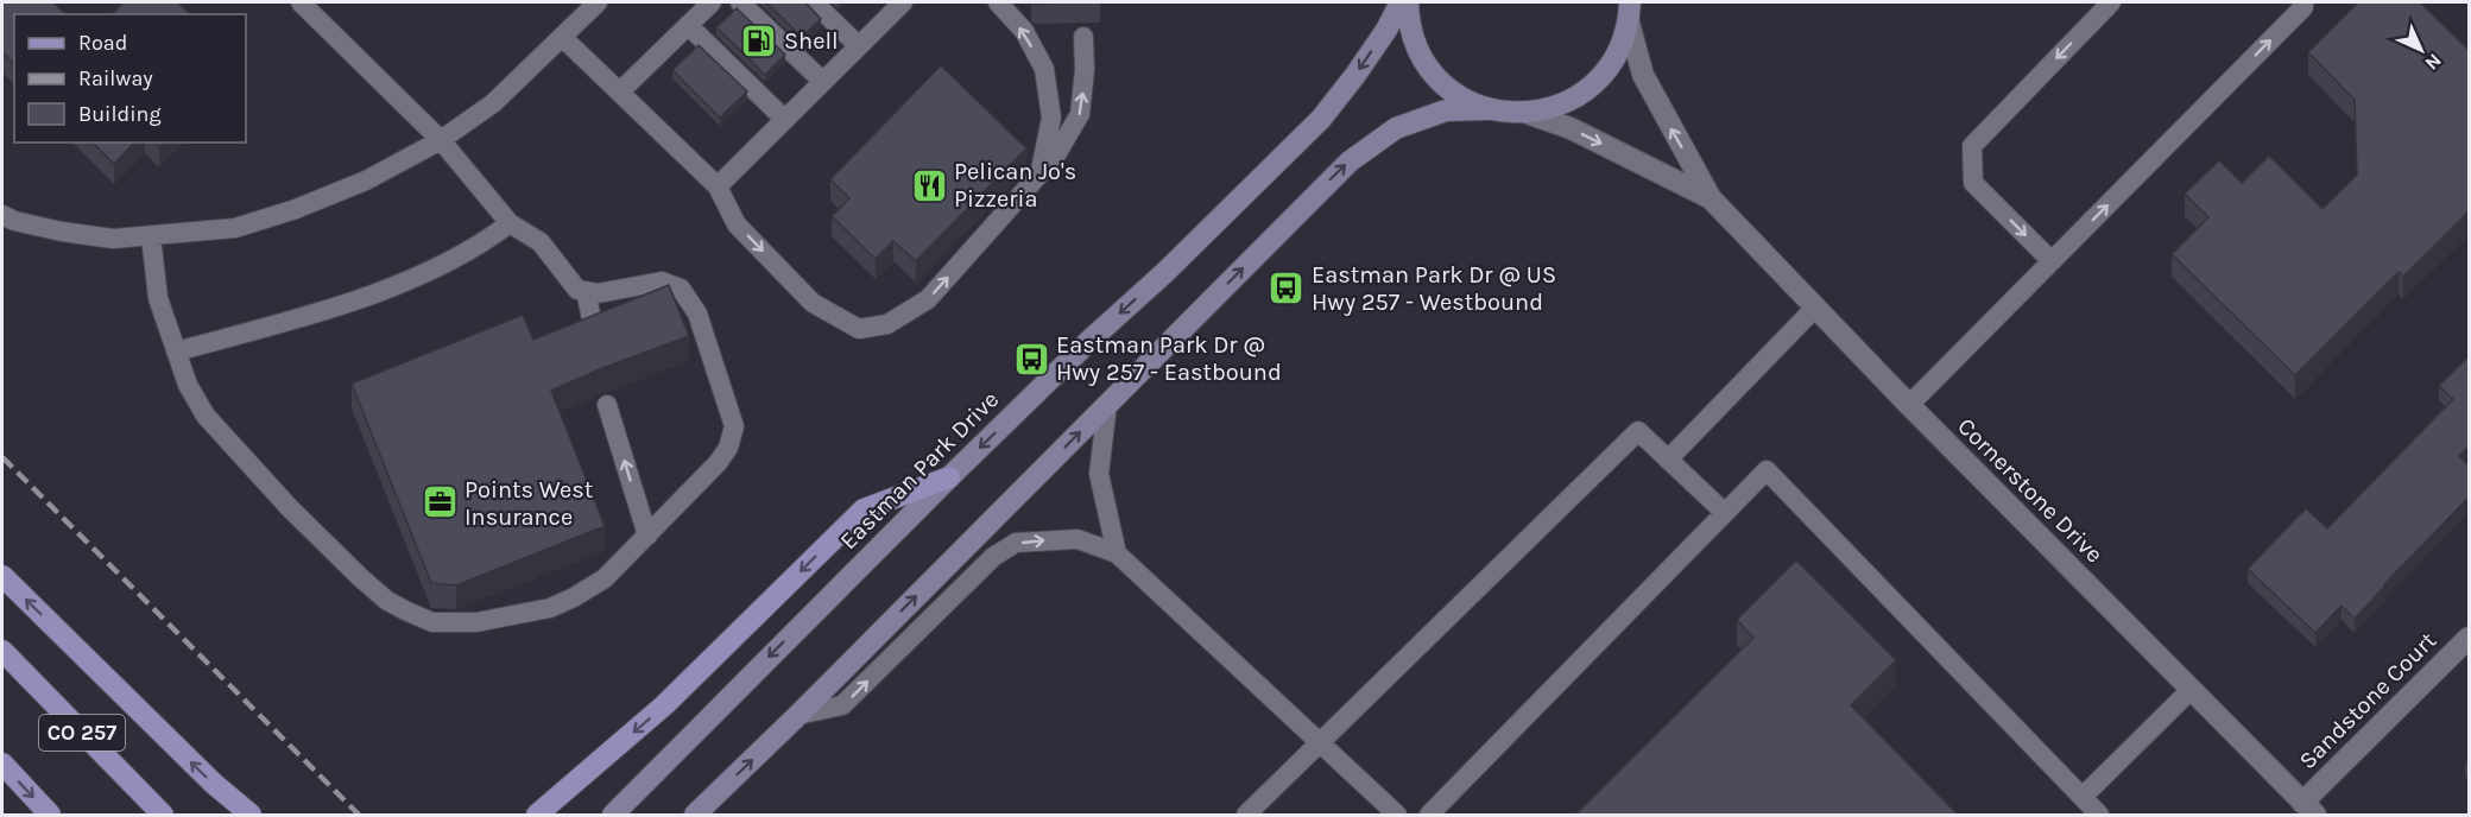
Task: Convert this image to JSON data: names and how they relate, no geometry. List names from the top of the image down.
{
  "streets": {
    "main road": ["CO 257"],
    "street": ["Eastman Park Drive", "Cornerstone Drive", "Sandstone Court"]
  },
  "crossings": [
    ["Cornerstone Drive", "Sandstone Court"]
  ],
  "places": {
    "fuel station": ["Shell"],
    "restaurant": ["Pelican Jo's Pizzeria"],
    "bus stop": ["Eastman Park Dr @ US Hwy 257 - Westbound", "Eastman Park Dr @ Hwy 257 - Eastbound"],
    "office": ["Points West Insurance"]
  },
  "legend": ["Road", "Railway", "Building"],
  "north": "bottom right"
}
